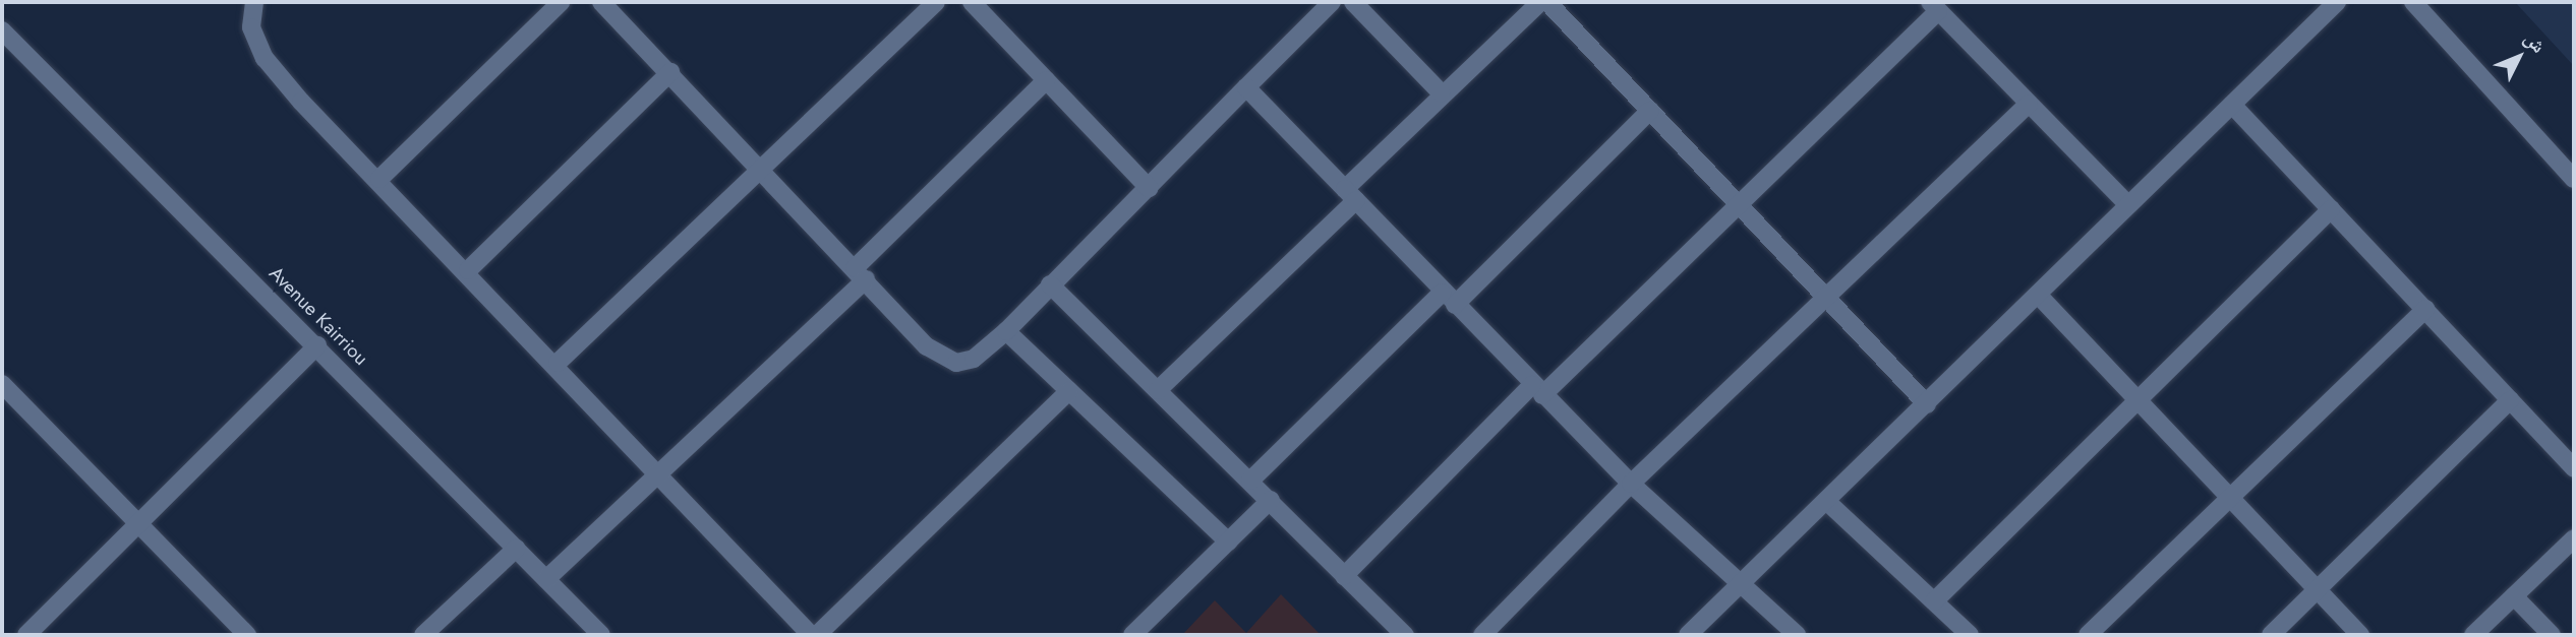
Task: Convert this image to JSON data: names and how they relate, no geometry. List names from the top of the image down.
{
  "streets": {
    "street": ["Avenue Kairriou"]
  },
  "north": "top right"
}
